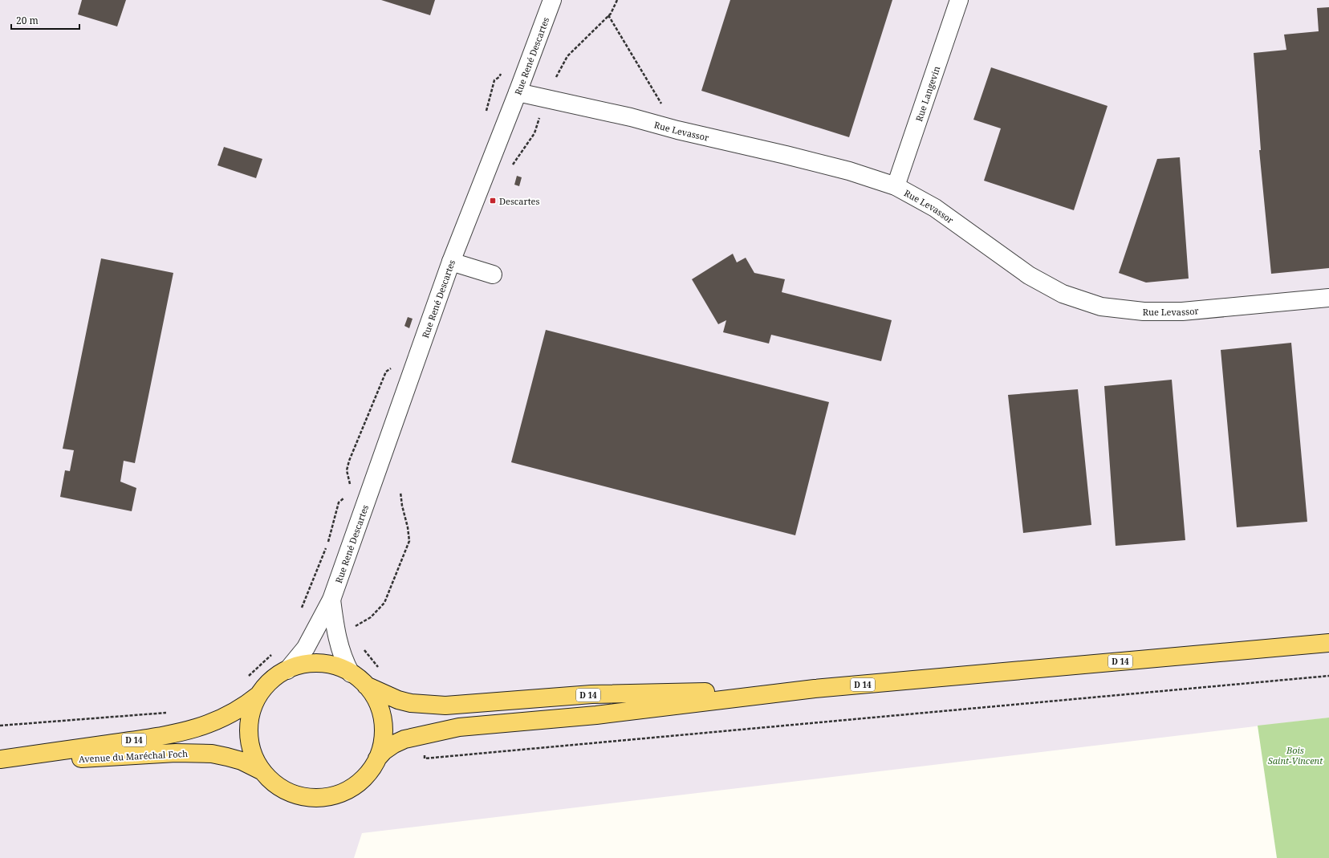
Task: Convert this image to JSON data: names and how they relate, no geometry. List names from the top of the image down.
{
  "streets": {
    "main road": ["D 14", "Avenue du Maréchal Foch"],
    "street": ["Rue René Descartes", "Rue Langevin", "Rue Levassor"]
  },
  "crossings": [
    ["Rue René Descartes", "Rue Levassor"],
    ["Rue Langevin", "Rue Levassor"]
  ],
  "parks": ["Bois Saint-Vincent"],
  "places": {
    "transit": ["Descartes"]
  },
  "scale_bar": "20 m"
}
